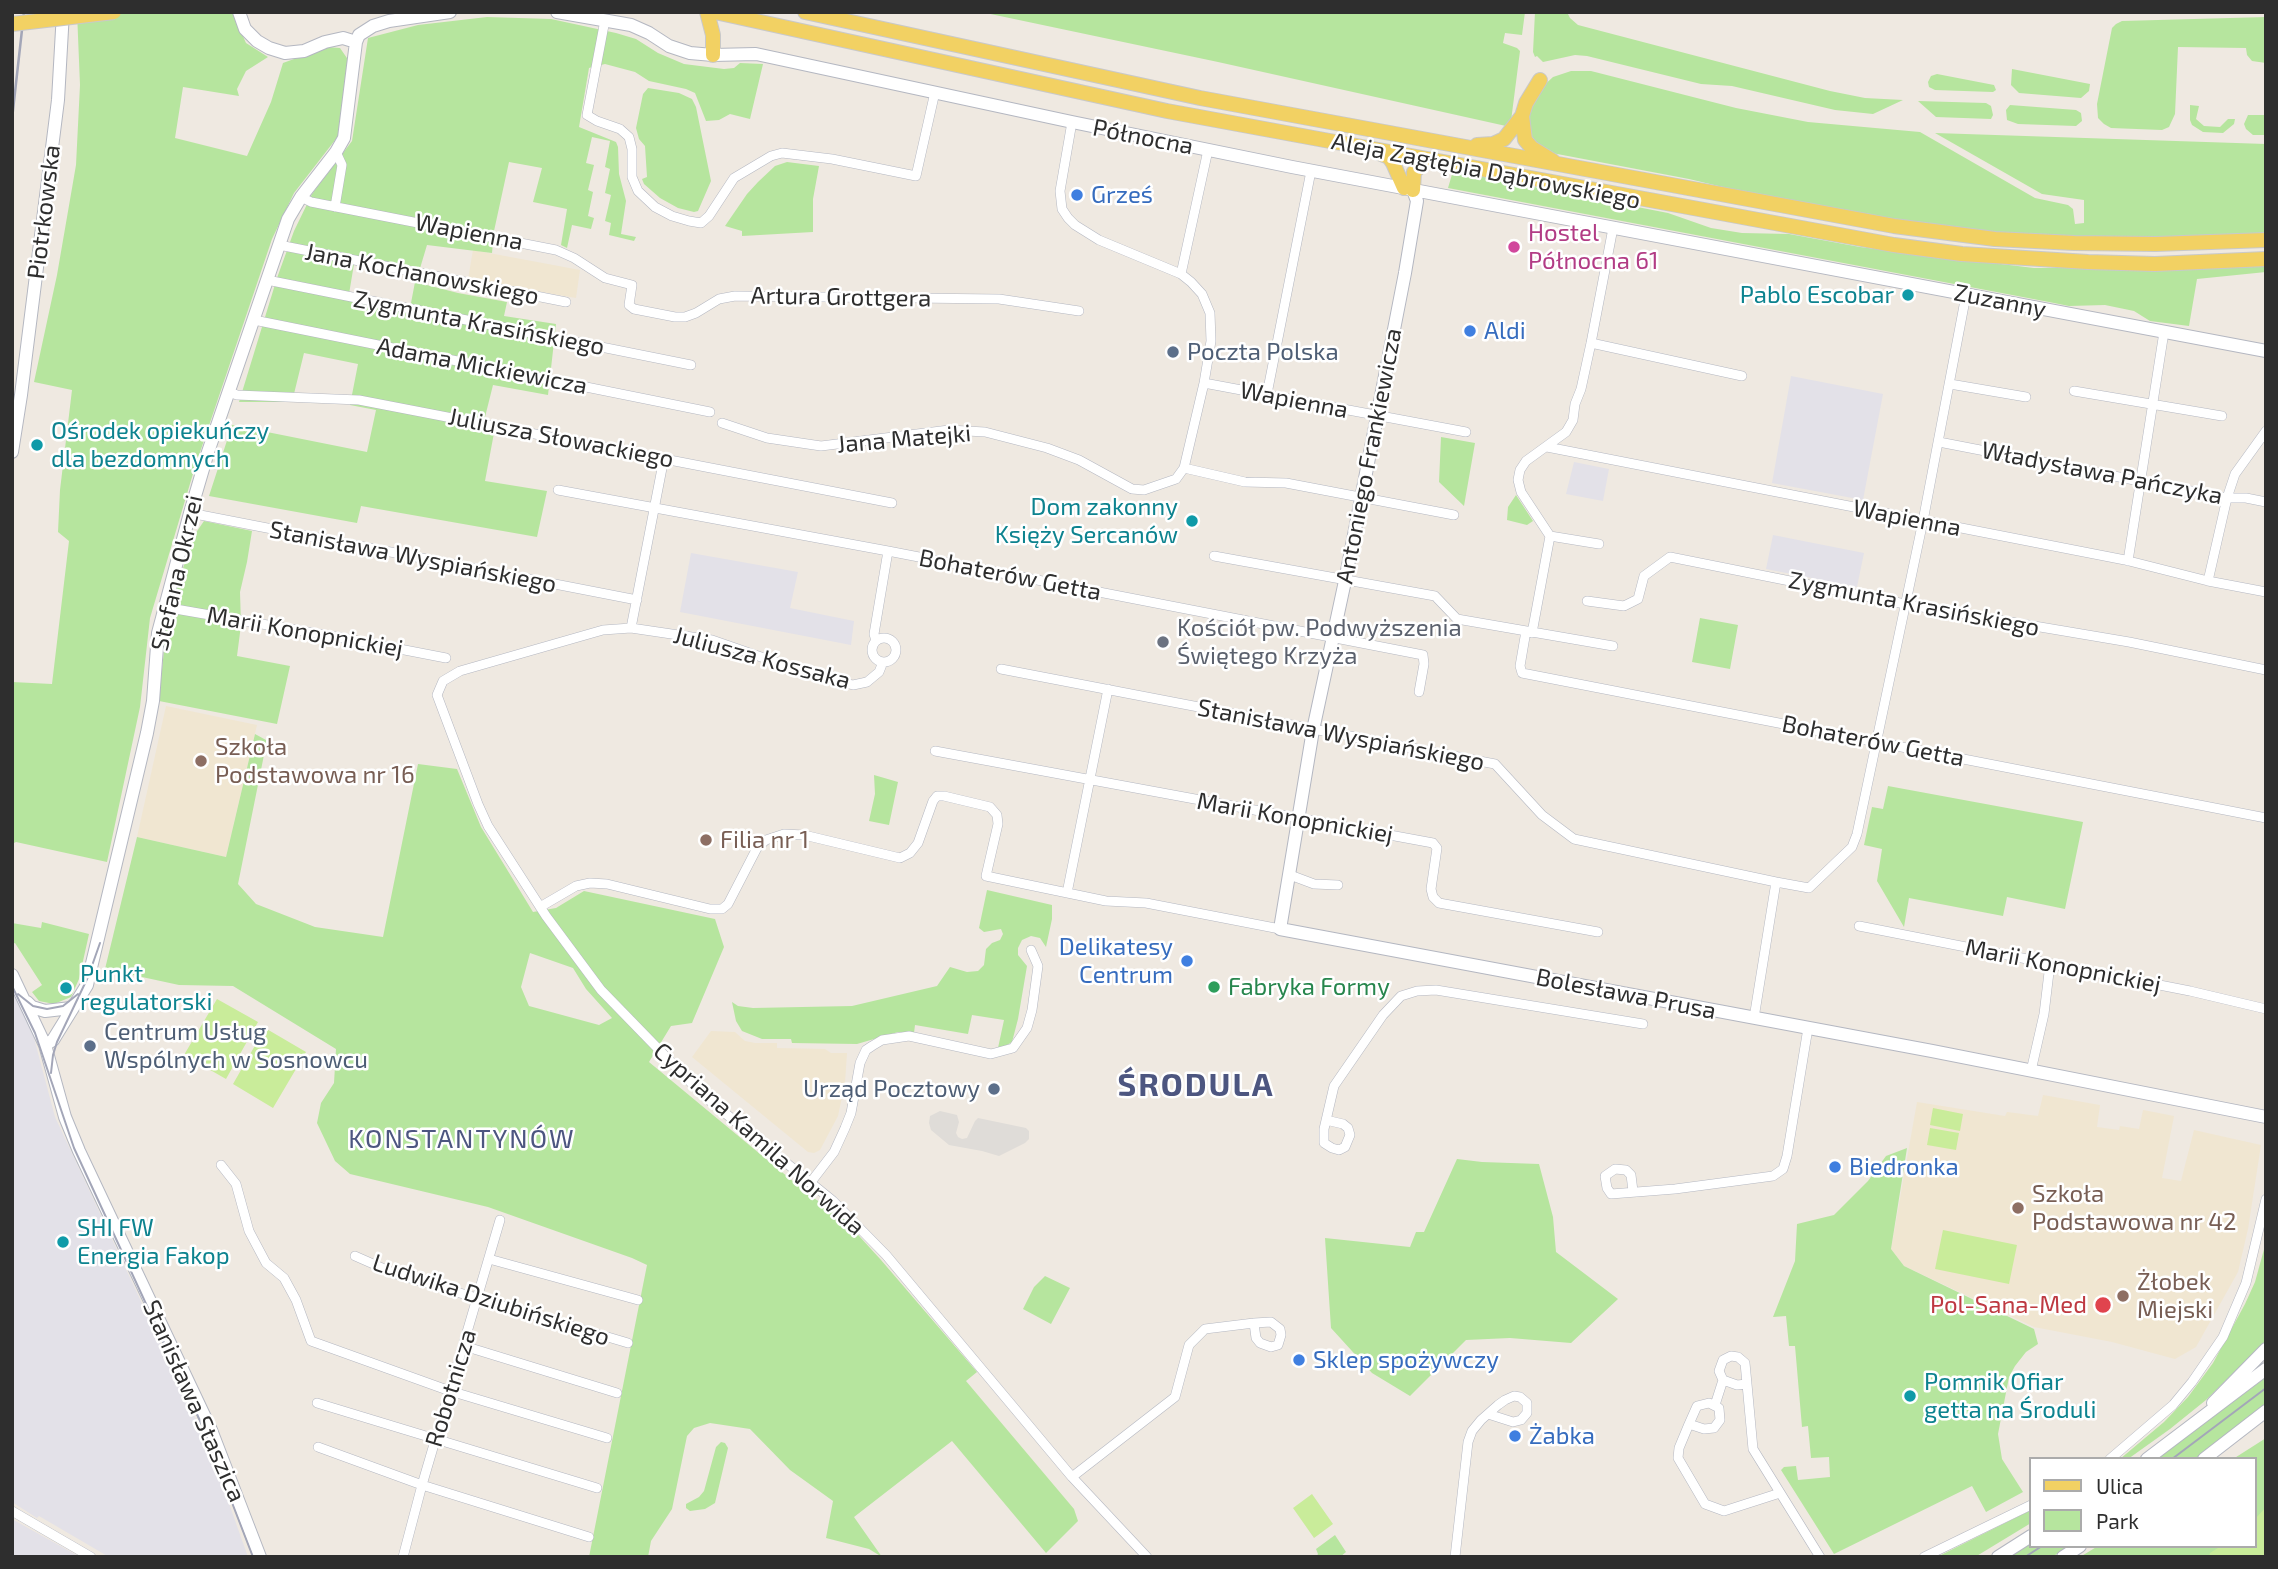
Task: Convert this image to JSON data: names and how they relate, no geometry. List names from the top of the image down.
{
  "streets": {
    "main road": ["Aleja Zagłębia Dąbrowskiego"],
    "street": [
      "Północna",
      "Piotrkowska",
      "Wapienna",
      "Jana Kochanowskiego",
      "Artura Grottgera",
      "Zuzanny",
      "Zygmunta Krasińskiego",
      "Adama Mickiewicza",
      "Juliusza Słowackiego",
      "Jana Matejki",
      "Antoniego Frankiewicza",
      "Władysława Pańczyka",
      "Stanisława Wyspiańskiego",
      "Stefana Okrzei",
      "Bohaterów Getta",
      "Marii Konopnickiej",
      "Juliusza Kossaka",
      "Bolesława Prusa",
      "Cypriana Kamila Norwida",
      "Ludwika Dziubińskiego",
      "Robotnicza",
      "Stanisława Staszica"
    ]
  },
  "crossings": [
    ["Północna", "Zuzanny"],
    ["Północna", "Antoniego Frankiewicza"],
    ["Wapienna", "Artura Grottgera"],
    ["Wapienna", "Antoniego Frankiewicza"],
    ["Wapienna", "Stefana Okrzei"],
    ["Jana Kochanowskiego", "Stefana Okrzei"],
    ["Zygmunta Krasińskiego", "Stefana Okrzei"],
    ["Adama Mickiewicza", "Stefana Okrzei"],
    ["Juliusza Słowackiego", "Stefana Okrzei"],
    ["Antoniego Frankiewicza", "Stanisława Wyspiańskiego"],
    ["Antoniego Frankiewicza", "Bohaterów Getta"],
    ["Antoniego Frankiewicza", "Marii Konopnickiej"],
    ["Antoniego Frankiewicza", "Bolesława Prusa"],
    ["Stanisława Wyspiańskiego", "Stefana Okrzei"],
    ["Stanisława Wyspiańskiego", "Bohaterów Getta"],
    ["Stefana Okrzei", "Marii Konopnickiej"],
    ["Stefana Okrzei", "Stanisława Staszica"],
    ["Juliusza Kossaka", "Cypriana Kamila Norwida"],
    ["Bolesława Prusa", "Cypriana Kamila Norwida"],
    ["Ludwika Dziubińskiego", "Robotnicza"]
  ],
  "districts": ["ŚRODULA", "KONSTANTYNÓW"],
  "places": [
    "Grześ",
    "Hostel Północna 61",
    "Pablo Escobar",
    "Aldi",
    "Poczta Polska",
    "Ośrodek opiekuńczy dla bezdomnych",
    "Dom zakonny Księży Sercanów",
    "Kościół pw. Podwyższenia Świętego Krzyża",
    "Szkoła Podstawowa nr 16",
    "Filia nr 1",
    "Delikatesy Centrum",
    "Fabryka Formy",
    "Punkt regulatorski",
    "Centrum Usług Wspólnych w Sosnowcu",
    "Urząd Pocztowy",
    "Biedronka",
    "Szkoła Podstawowa nr 42",
    "SHI FW Energia Fakop",
    "Żłobek Miejski",
    "Pol-Sana-Med",
    "Sklep spożywczy",
    "Pomnik Ofiar getta na Środuli",
    "Żabka"
  ],
  "legend": ["Ulica", "Park"]
}
